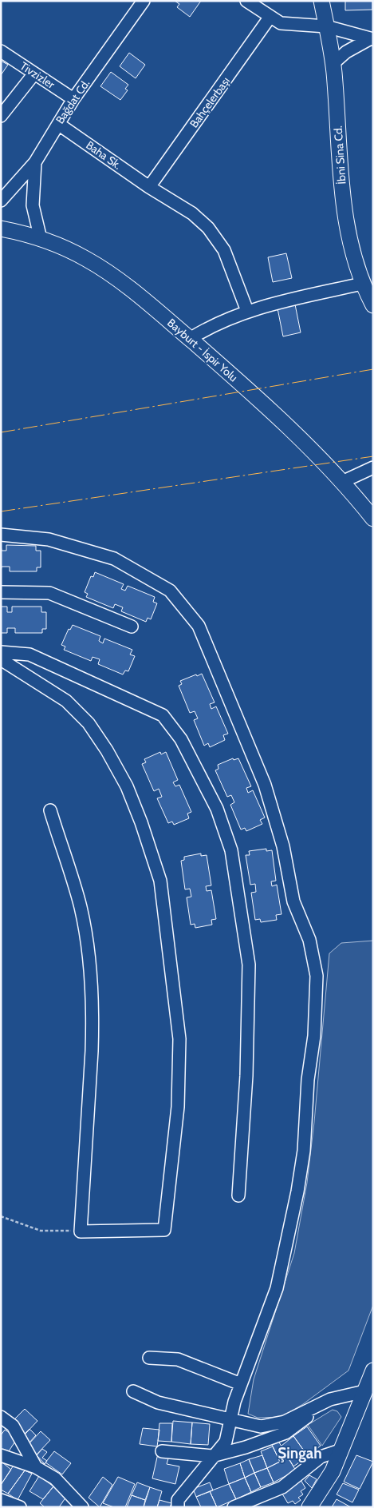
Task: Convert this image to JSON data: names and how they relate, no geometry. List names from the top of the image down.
{
  "streets": {
    "main road": ["İbni Sina Cd.", "Bayburt - İspir Yolu"],
    "street": [
      "Tivzizler",
      "Bağdat Cd.",
      "Bahçelerbaşı",
      "Baha Sk."
    ]
  },
  "crossings": [
    ["Tivzizler", "Bağdat Cd."],
    ["Bağdat Cd.", "Baha Sk."],
    ["Bahçelerbaşı", "Baha Sk."]
  ],
  "districts": ["Şingah"]
}
